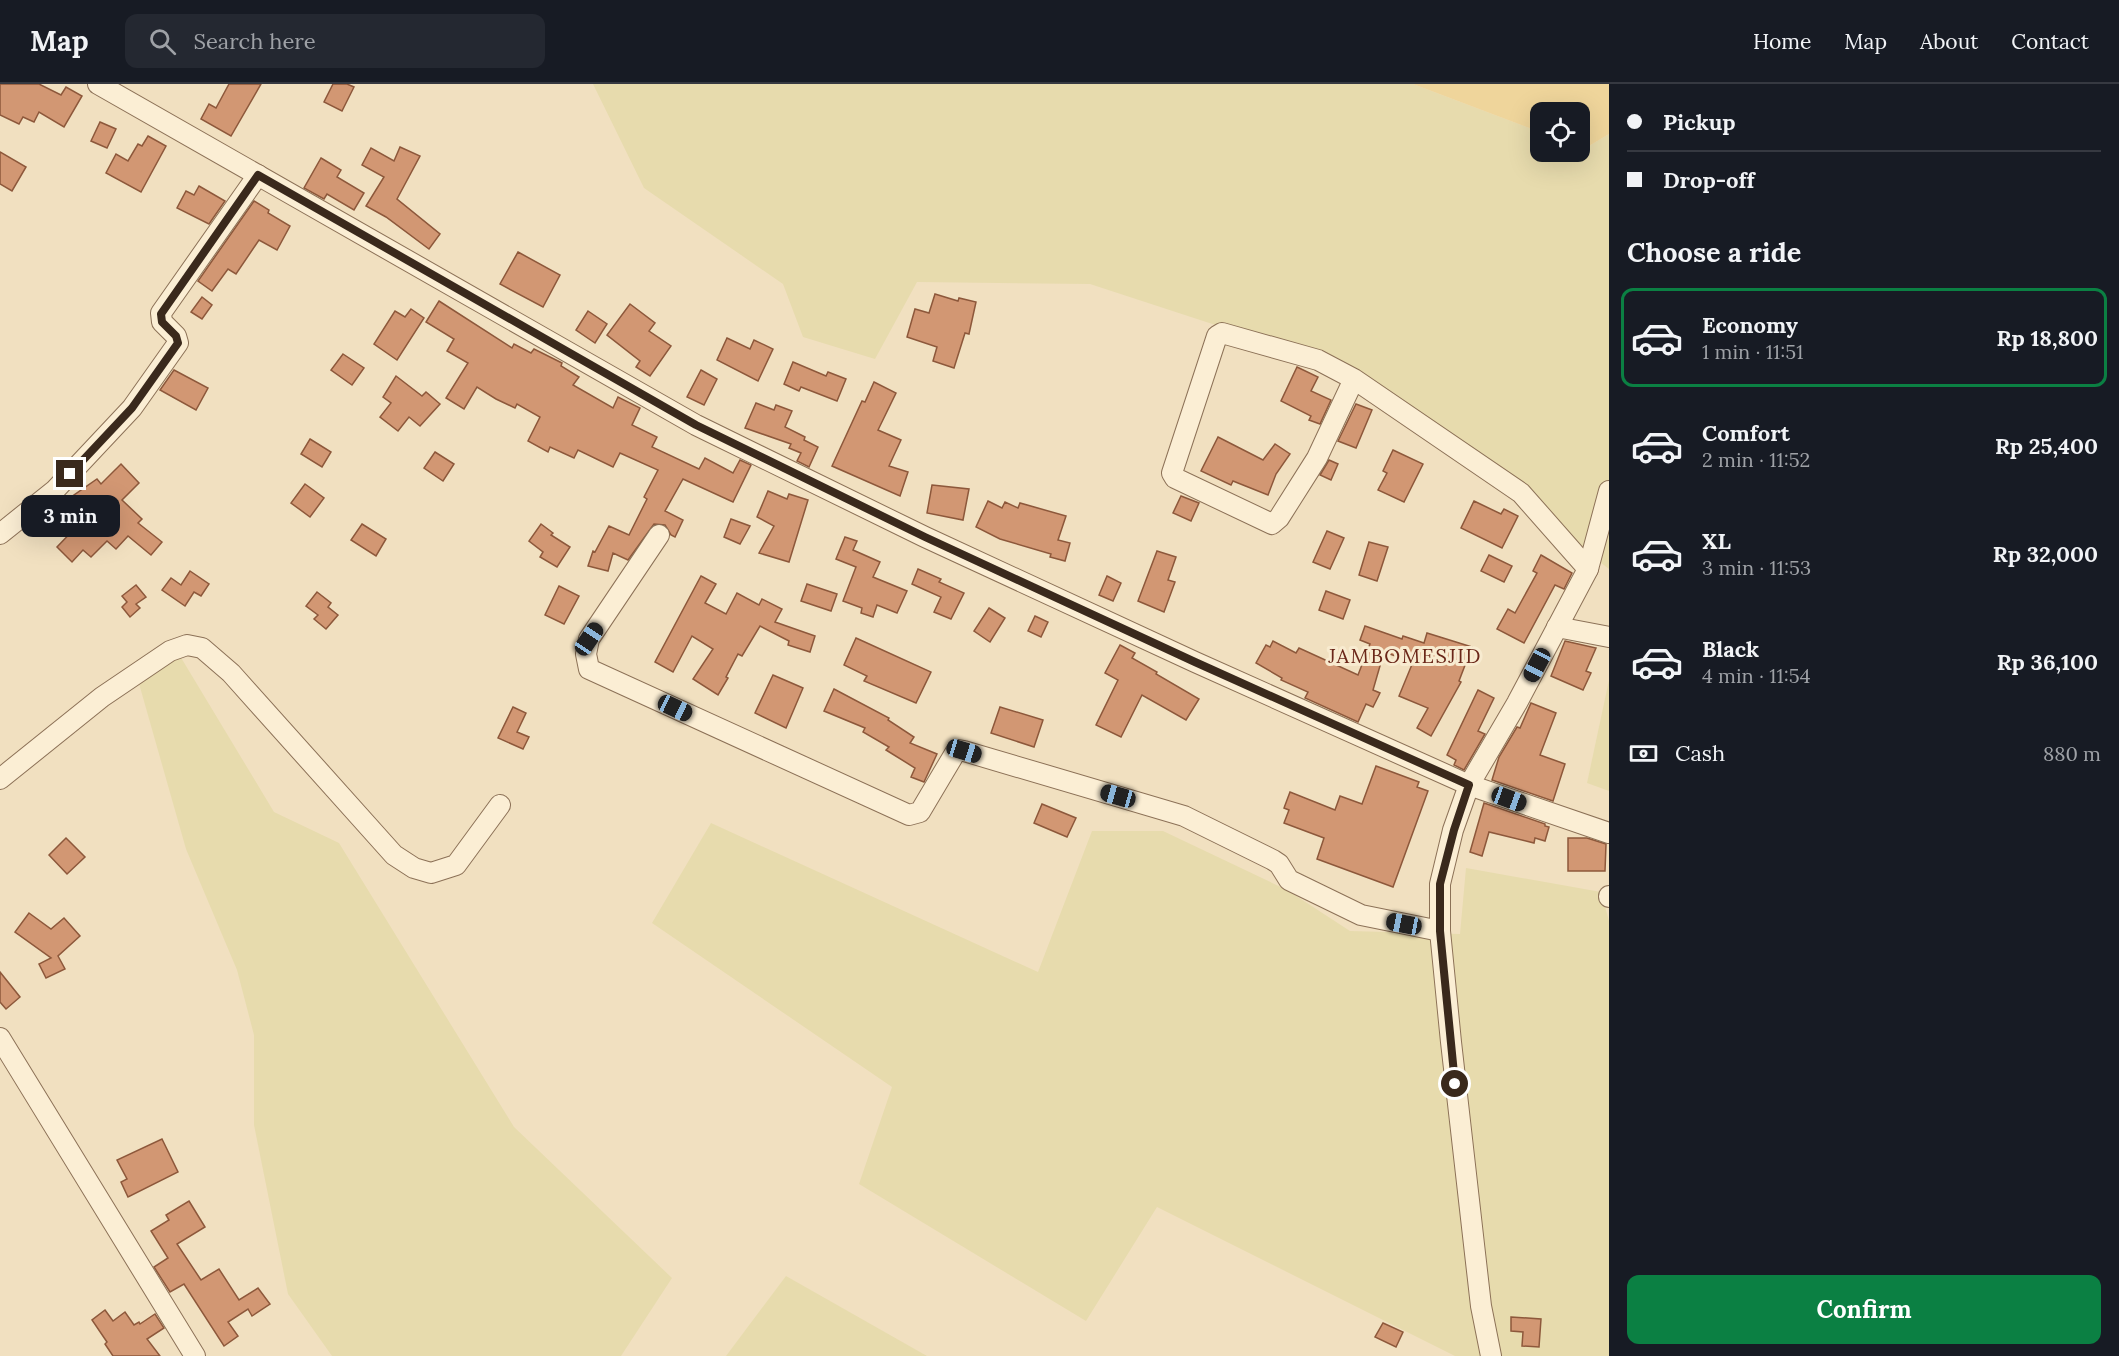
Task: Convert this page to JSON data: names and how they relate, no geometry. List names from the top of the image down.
{
  "districts": ["JAMBOMESJID"],
  "page": {
    "header": "Map",
    "search": "Search here",
    "nav": [
      "Home",
      "Map",
      "About",
      "Contact"
    ],
    "banner": ["Pickup", "Drop-off"],
    "heading": "Choose a ride",
    "list": [
      {
        "name": "Economy",
        "note": "1 min · 11:51",
        "value": "Rp 18,800"
      },
      {
        "name": "Comfort",
        "note": "2 min · 11:52",
        "value": "Rp 25,400"
      },
      {
        "name": "XL",
        "note": "3 min · 11:53",
        "value": "Rp 32,000"
      },
      {
        "name": "Black",
        "note": "4 min · 11:54",
        "value": "Rp 36,100"
      }
    ],
    "bubble": "3 min",
    "pay": ["Cash", "880 m"],
    "buttons": "Confirm"
  }
}
